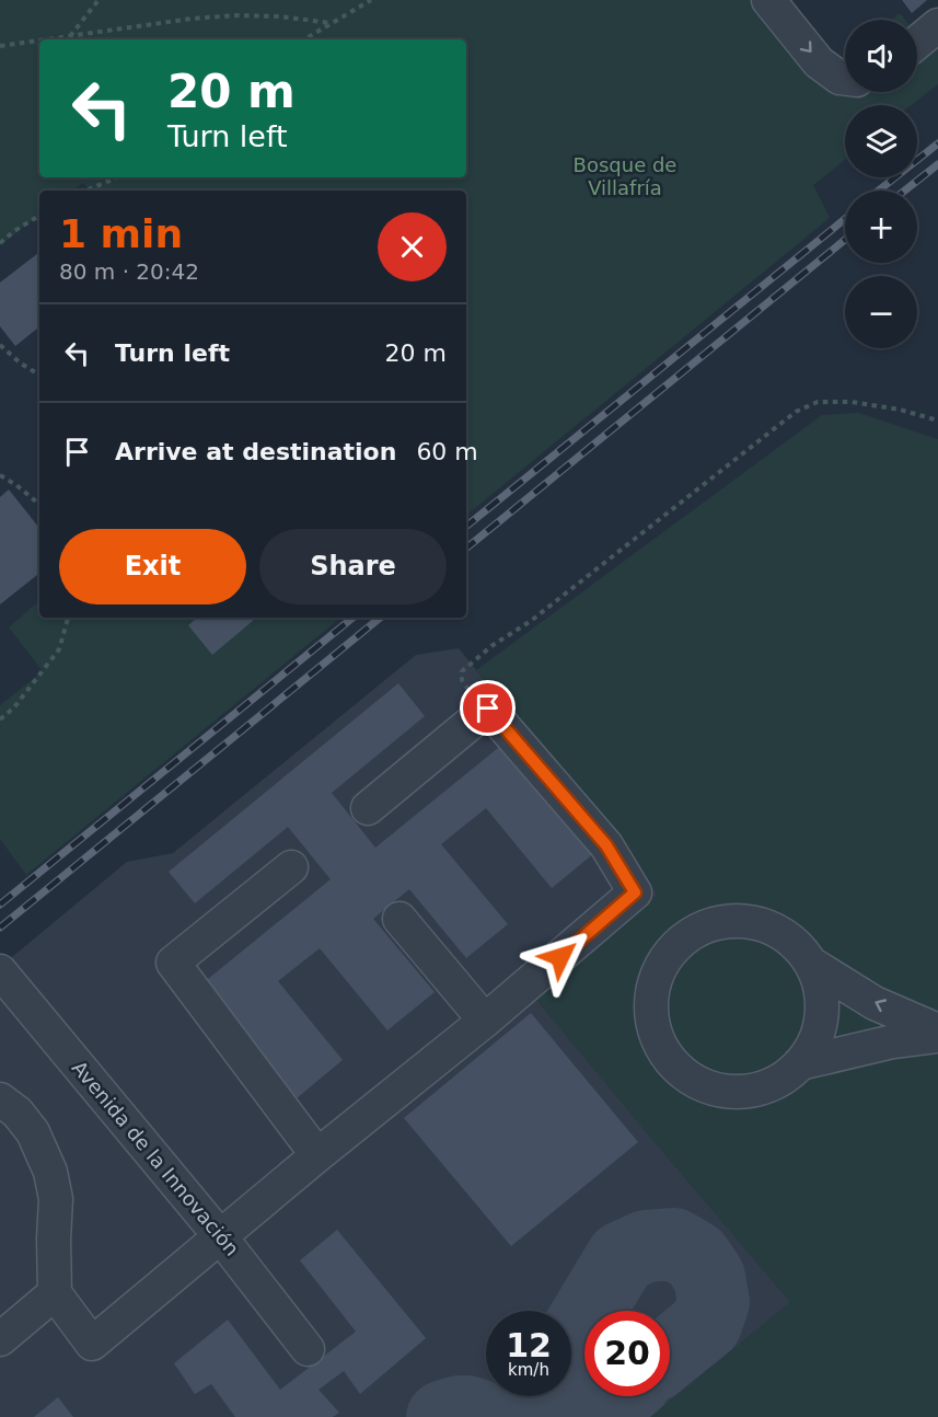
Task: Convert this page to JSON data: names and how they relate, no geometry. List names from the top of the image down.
{
  "streets": {
    "street": ["Avenida de la Innovación"]
  },
  "parks": ["Bosque de Villafría"],
  "page": {
    "map_buttons": ["+", "−"],
    "turn": ["20 m", "Turn left"],
    "heading": ["1 min", "80 m · 20:42"],
    "list": [
      {
        "name": "Turn left",
        "value": "20 m"
      },
      {
        "name": "Arrive at destination",
        "value": "60 m"
      }
    ],
    "buttons": ["Exit", "Share"],
    "speed": "12 km/h",
    "limit": "20"
  }
}
